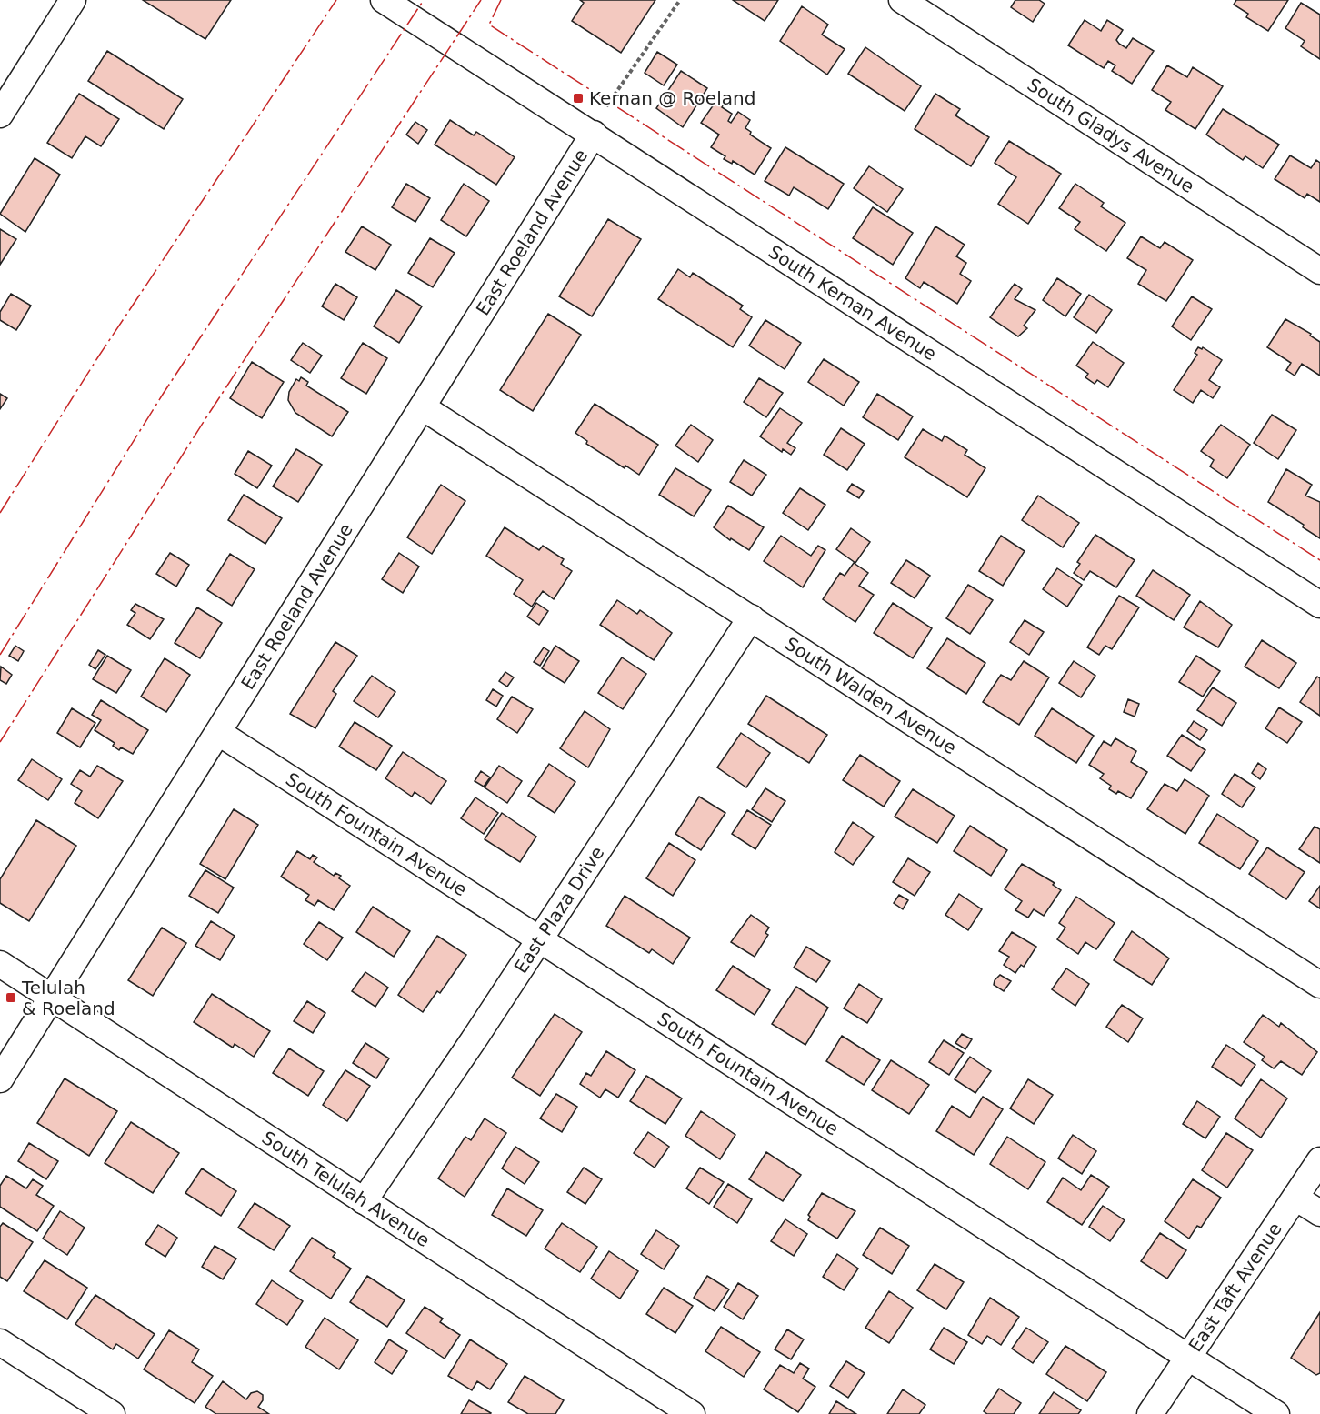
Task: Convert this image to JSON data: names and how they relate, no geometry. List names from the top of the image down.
{
  "streets": {
    "street": [
      "South Gladys Avenue",
      "East Roeland Avenue",
      "South Kernan Avenue",
      "South Walden Avenue",
      "South Fountain Avenue",
      "East Plaza Drive",
      "South Telulah Avenue",
      "East Taft Avenue"
    ]
  },
  "crossings": [
    ["East Roeland Avenue", "South Kernan Avenue"],
    ["East Roeland Avenue", "South Walden Avenue"],
    ["East Roeland Avenue", "South Fountain Avenue"],
    ["East Roeland Avenue", "South Telulah Avenue"],
    ["South Walden Avenue", "East Plaza Drive"],
    ["South Fountain Avenue", "East Plaza Drive"],
    ["South Fountain Avenue", "East Taft Avenue"],
    ["East Plaza Drive", "South Telulah Avenue"]
  ],
  "places": {
    "transit": ["Kernan @ Roeland", "Telulah & Roeland"]
  }
}
